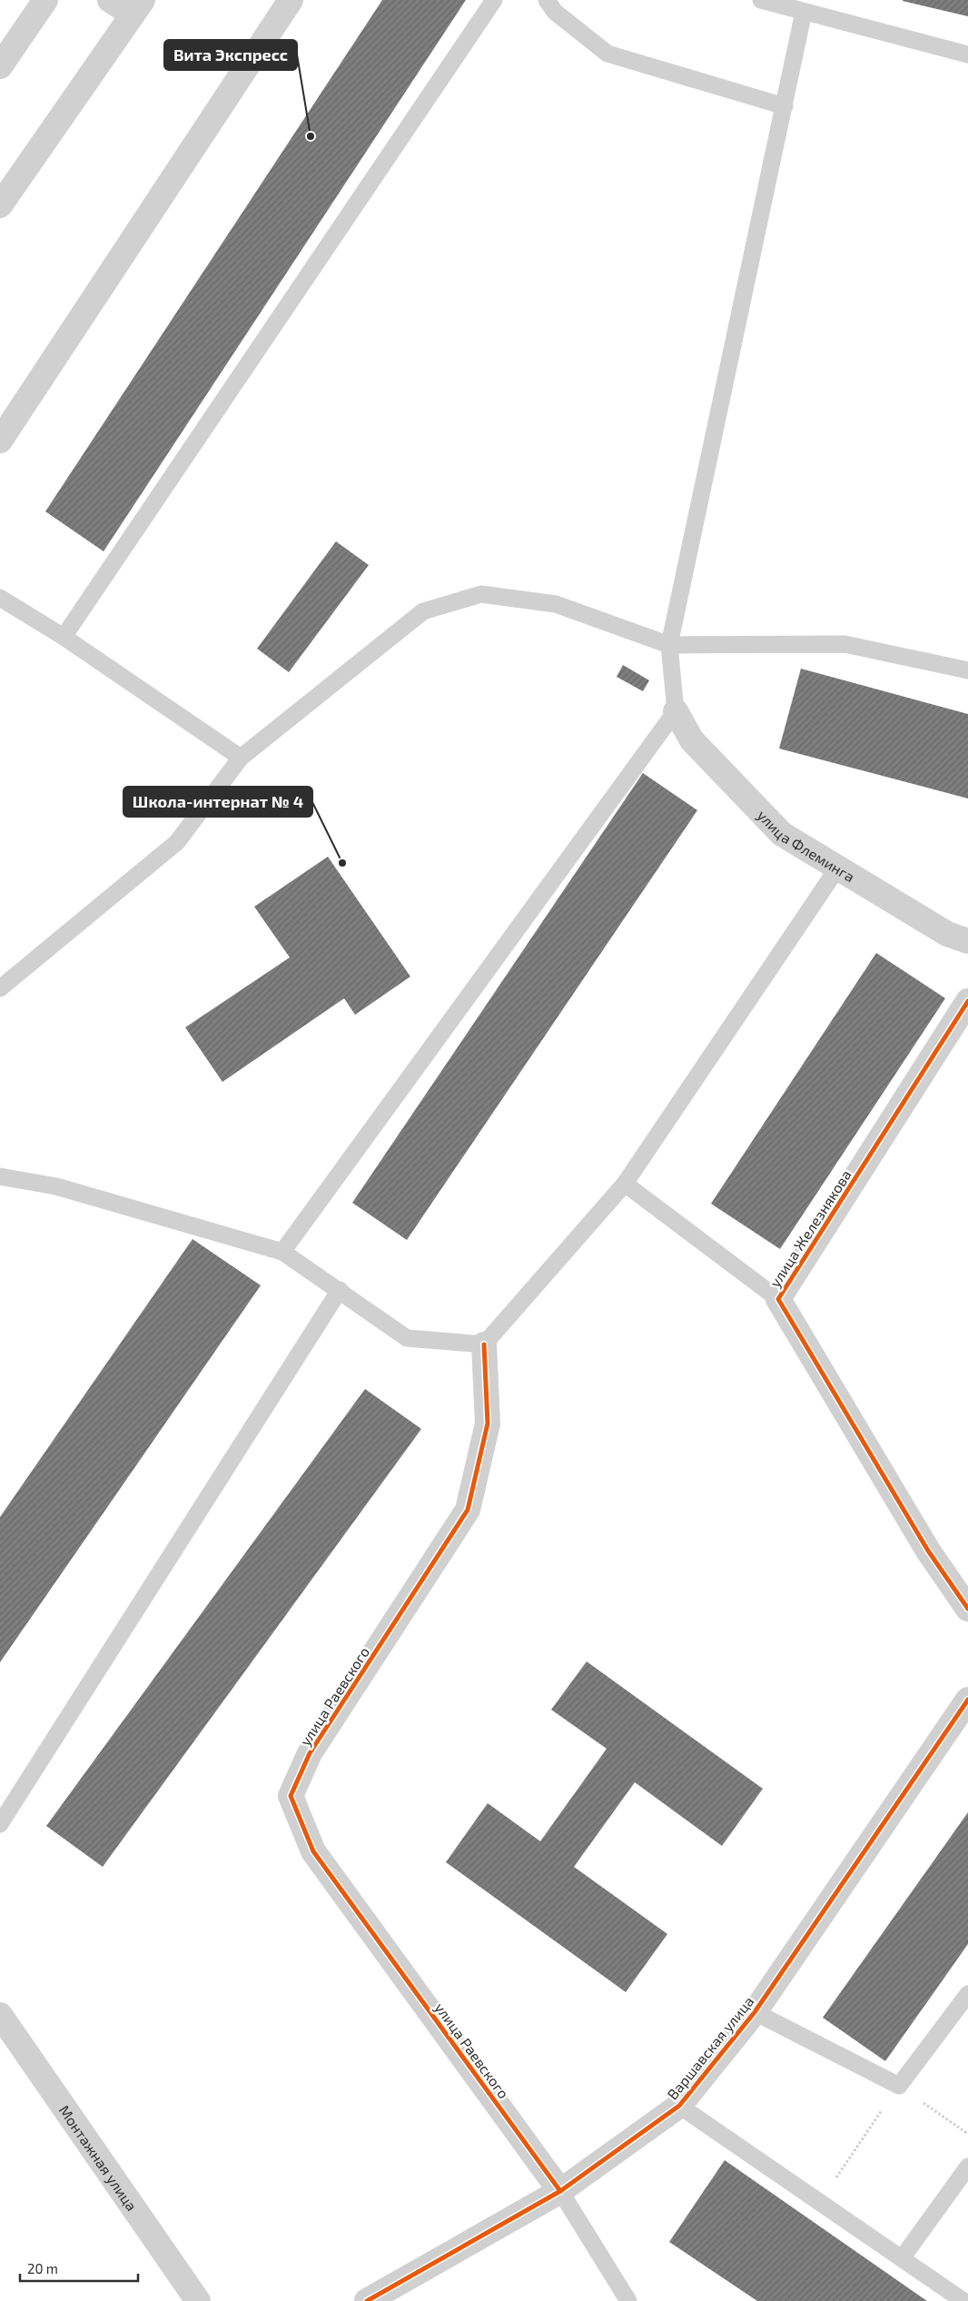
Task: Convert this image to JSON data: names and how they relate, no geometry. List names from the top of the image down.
{
  "streets": {
    "street": [
      "улица Флеминга",
      "улица Железнякова",
      "улица Раевского",
      "Варшавская улица",
      "Монтажная улица"
    ]
  },
  "crossings": [
    ["улица Раевского", "Варшавская улица"]
  ],
  "places": ["Вита Экспресс", "Школа-интернат № 4"],
  "scale_bar": "20 m"
}
